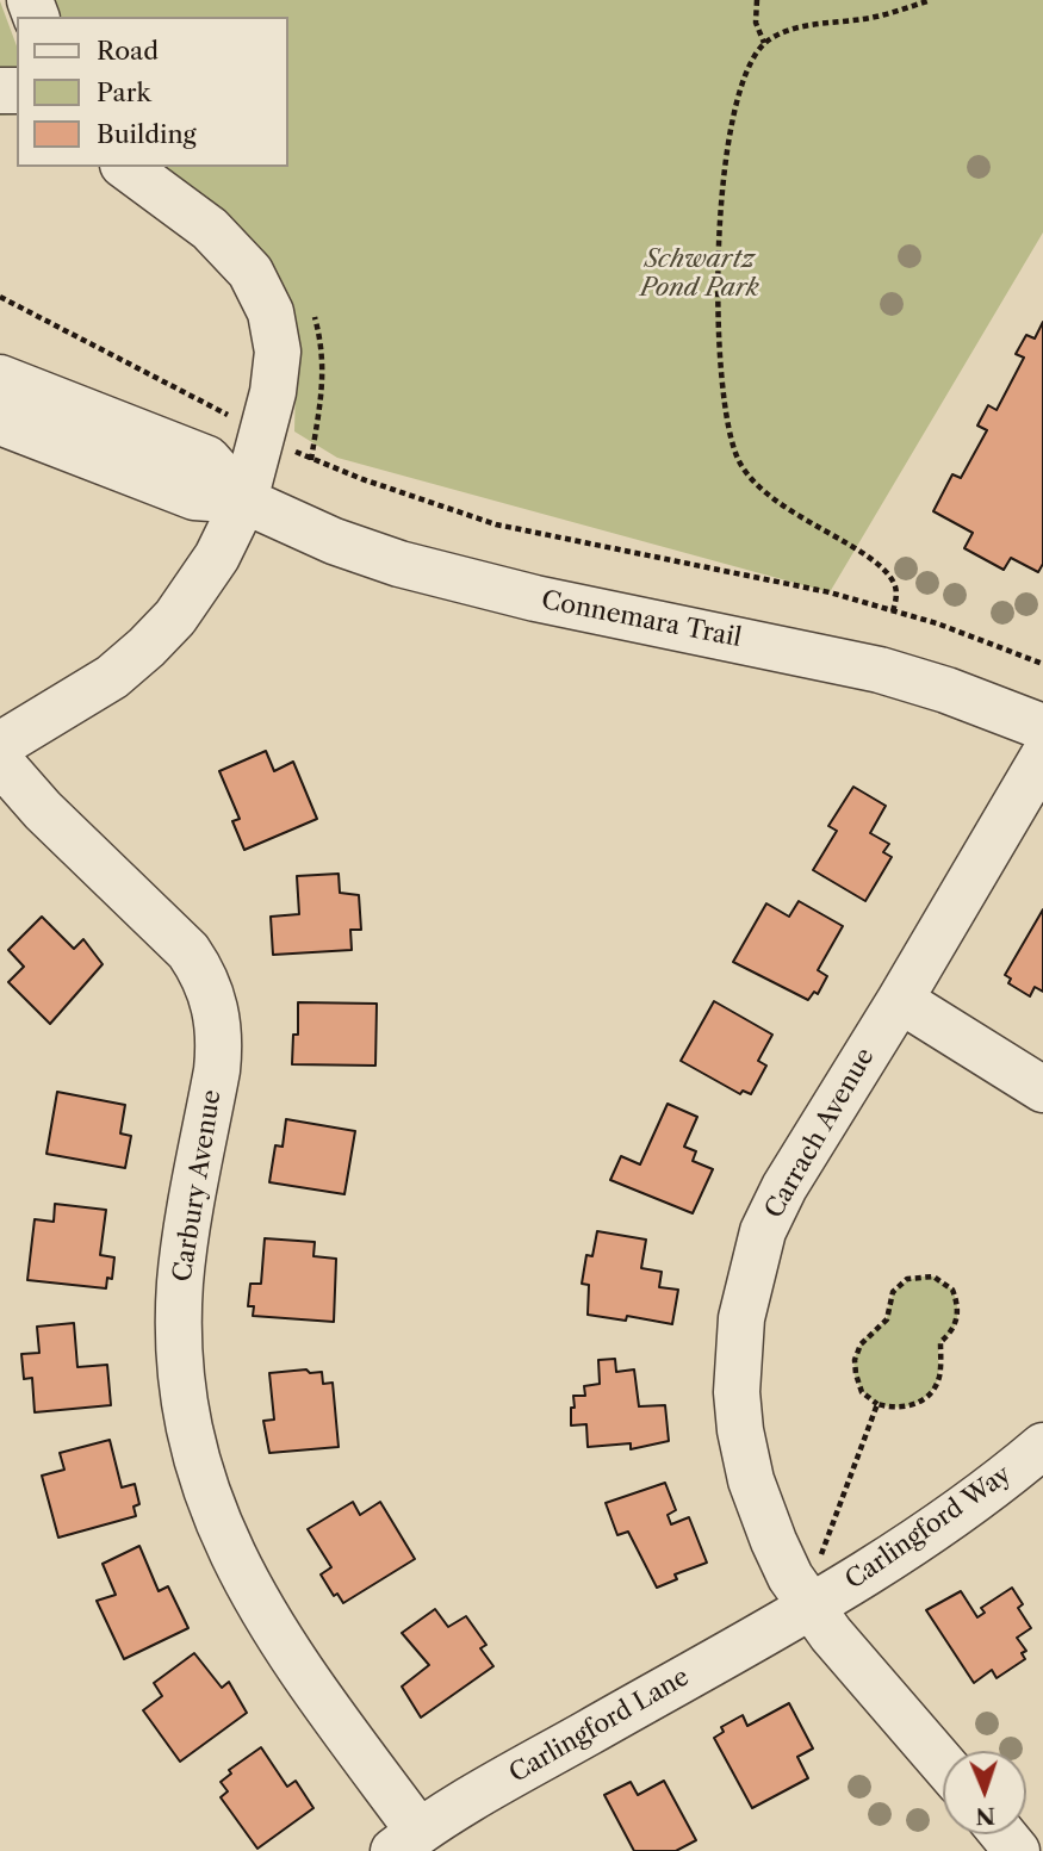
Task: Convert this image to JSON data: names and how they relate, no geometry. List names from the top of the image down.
{
  "streets": {
    "street": [
      "Connemara Trail",
      "Carrach Avenue",
      "Carbury Avenue",
      "Carlingford Way",
      "Carlingford Lane"
    ]
  },
  "crossings": [
    ["Carrach Avenue", "Carlingford Way"],
    ["Carrach Avenue", "Carlingford Lane"],
    ["Carbury Avenue", "Carlingford Lane"],
    ["Carlingford Way", "Carlingford Lane"]
  ],
  "parks": ["Schwartz Pond Park"],
  "legend": ["Road", "Park", "Building"],
  "north": "bottom"
}
